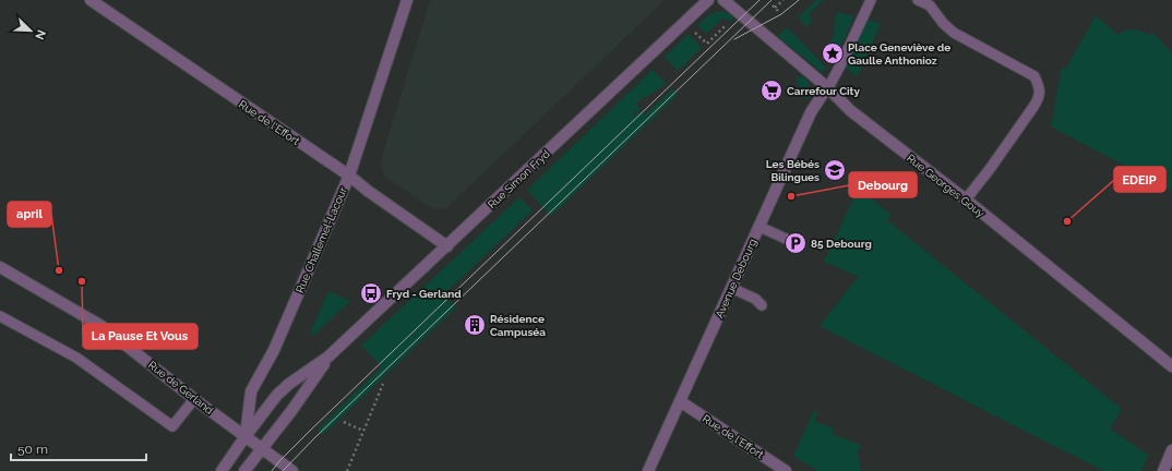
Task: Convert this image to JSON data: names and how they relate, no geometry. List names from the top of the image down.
{
  "streets": {
    "street": [
      "Rue de l'Effort",
      "Rue Simon Fryd",
      "Rue Georges Gouy",
      "Rue Challemel-Lacour",
      "Avenue Debourg",
      "Rue de Gerland"
    ]
  },
  "crossings": [
    ["Rue de l'Effort", "Rue Simon Fryd"],
    ["Rue de l'Effort", "Rue Challemel-Lacour"],
    ["Rue de l'Effort", "Avenue Debourg"],
    ["Rue Simon Fryd", "Rue Challemel-Lacour"],
    ["Rue Simon Fryd", "Rue de Gerland"],
    ["Rue Georges Gouy", "Avenue Debourg"],
    ["Rue Challemel-Lacour", "Rue de Gerland"]
  ],
  "places": {
    "place": ["Place Geneviève de Gaulle Anthonioz"],
    "supermarket": ["Carrefour City"],
    "school or university": ["Les Bébés Bilingues"],
    "other": [
      "Debourg",
      "EDEIP",
      "april",
      "La Pause Et Vous"
    ],
    "parking": ["85 Debourg"],
    "bus stop": ["Fryd - Gerland"],
    "building": ["Résidence Campuséa"]
  },
  "scale_bar": "50 m",
  "north": "bottom right"
}
